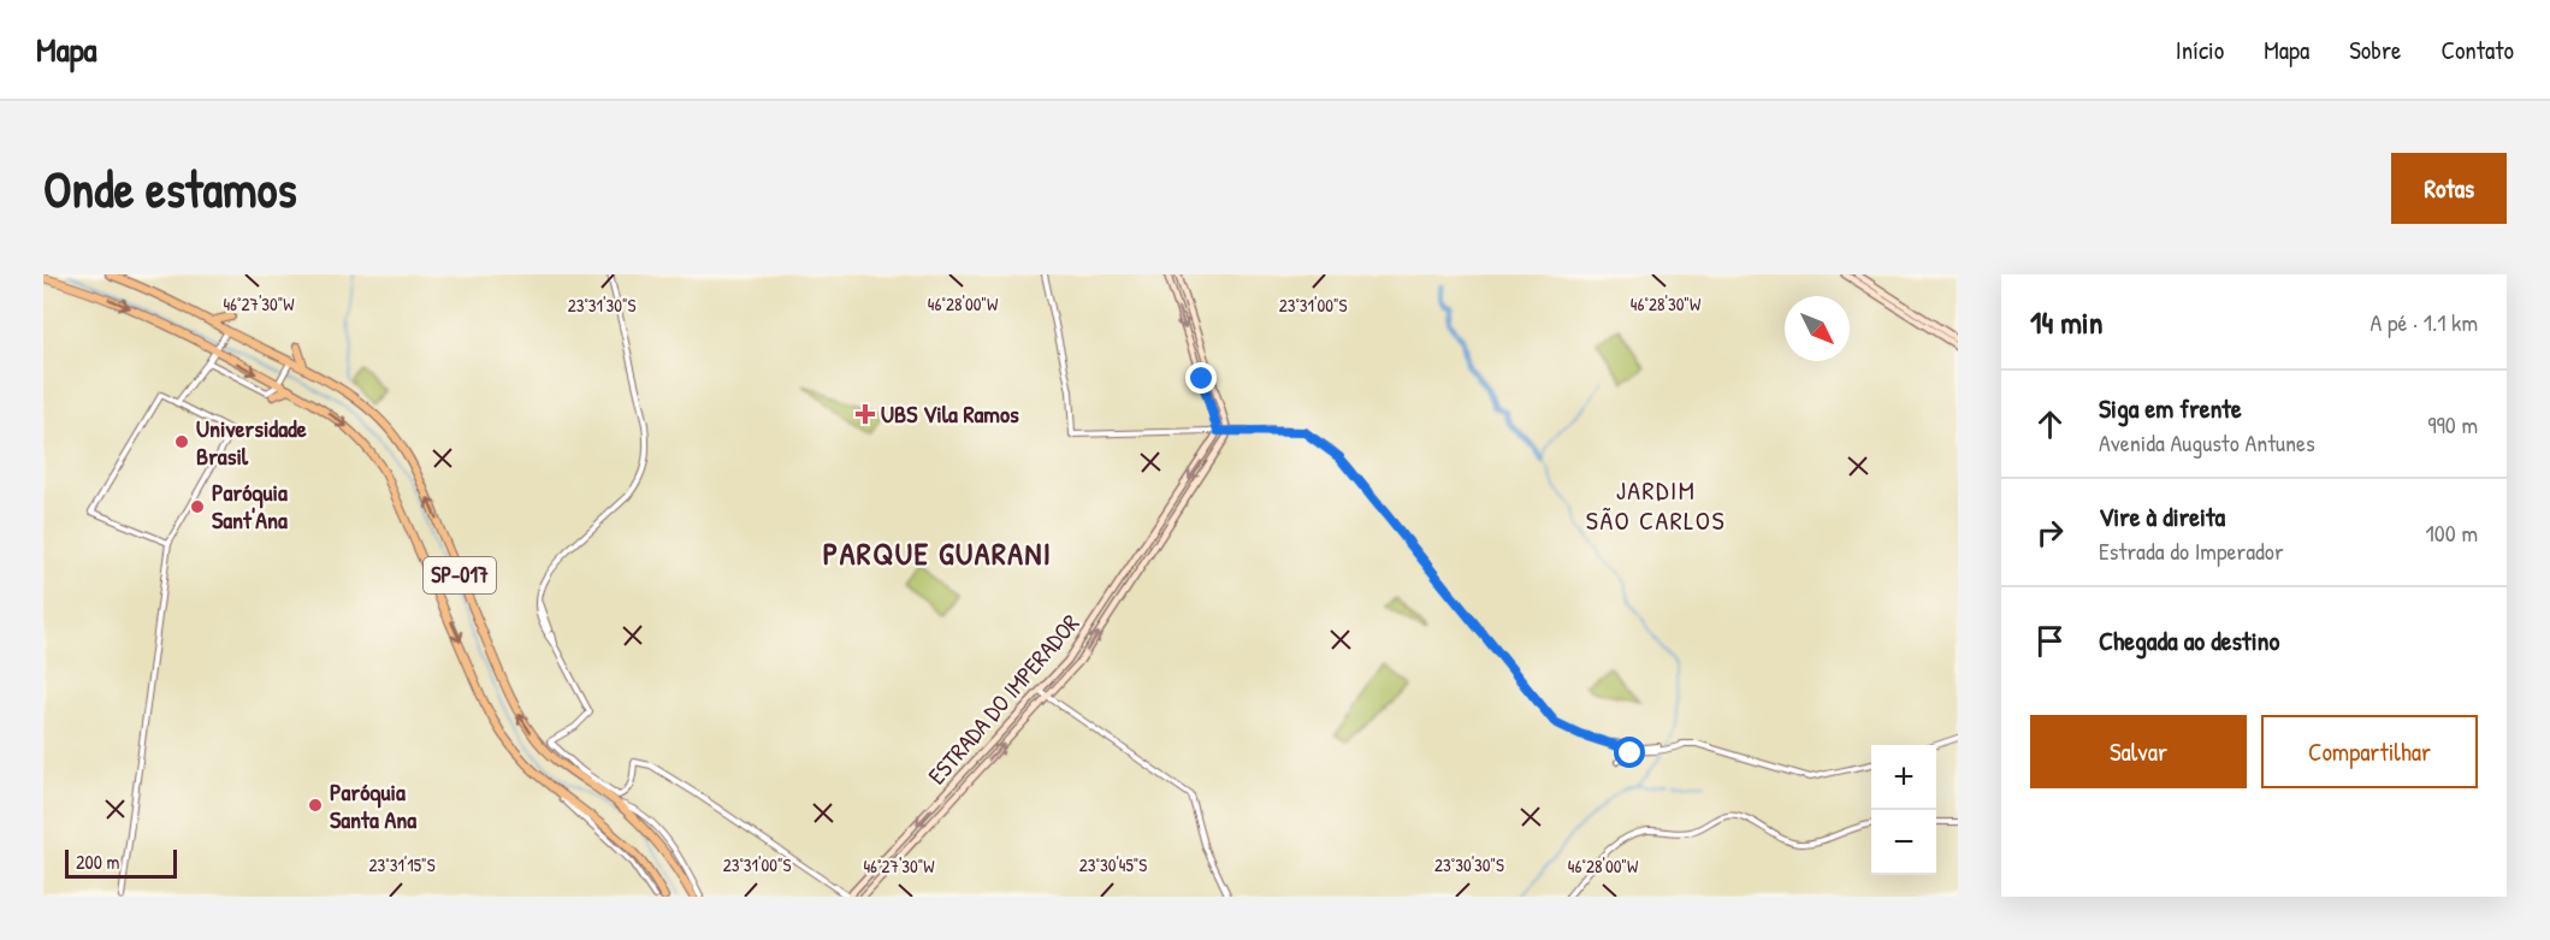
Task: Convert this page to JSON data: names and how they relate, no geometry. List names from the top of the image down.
{
  "streets": {
    "highway": ["SP-017"],
    "main road": ["ESTRADA DO IMPERADOR"]
  },
  "districts": ["JARDIM SÃO CARLOS", "PARQUE GUARANI"],
  "places": {
    "health": ["UBS Vila Ramos"],
    "other": ["Universidade Brasil", "Paróquia Sant'Ana", "Paróquia Santa Ana"]
  },
  "scale_bar": "200 m",
  "north": "bottom right",
  "page": {
    "header": "Mapa",
    "nav": [
      "Início",
      "Mapa",
      "Sobre",
      "Contato"
    ],
    "buttons": [
      "Rotas",
      ["Salvar", "Compartilhar"]
    ],
    "title": "Onde estamos",
    "heading": ["14 min", "A pé · 1.1 km"],
    "list": [
      ["Siga em frente", "Avenida Augusto Antunes", "990 m"],
      ["Vire à direita", "Estrada do Imperador", "100 m"],
      "Chegada ao destino"
    ],
    "map_buttons": ["+", "−"],
    "scale": "200 m"
  },
  "coordinates": [
    "46°27'30\"W",
    "46°28'00\"W",
    "46°28'30\"W",
    "23°31'30\"S",
    "23°31'00\"S",
    "23°31'15\"S",
    "23°30'45\"S",
    "23°30'30\"S"
  ]
}
